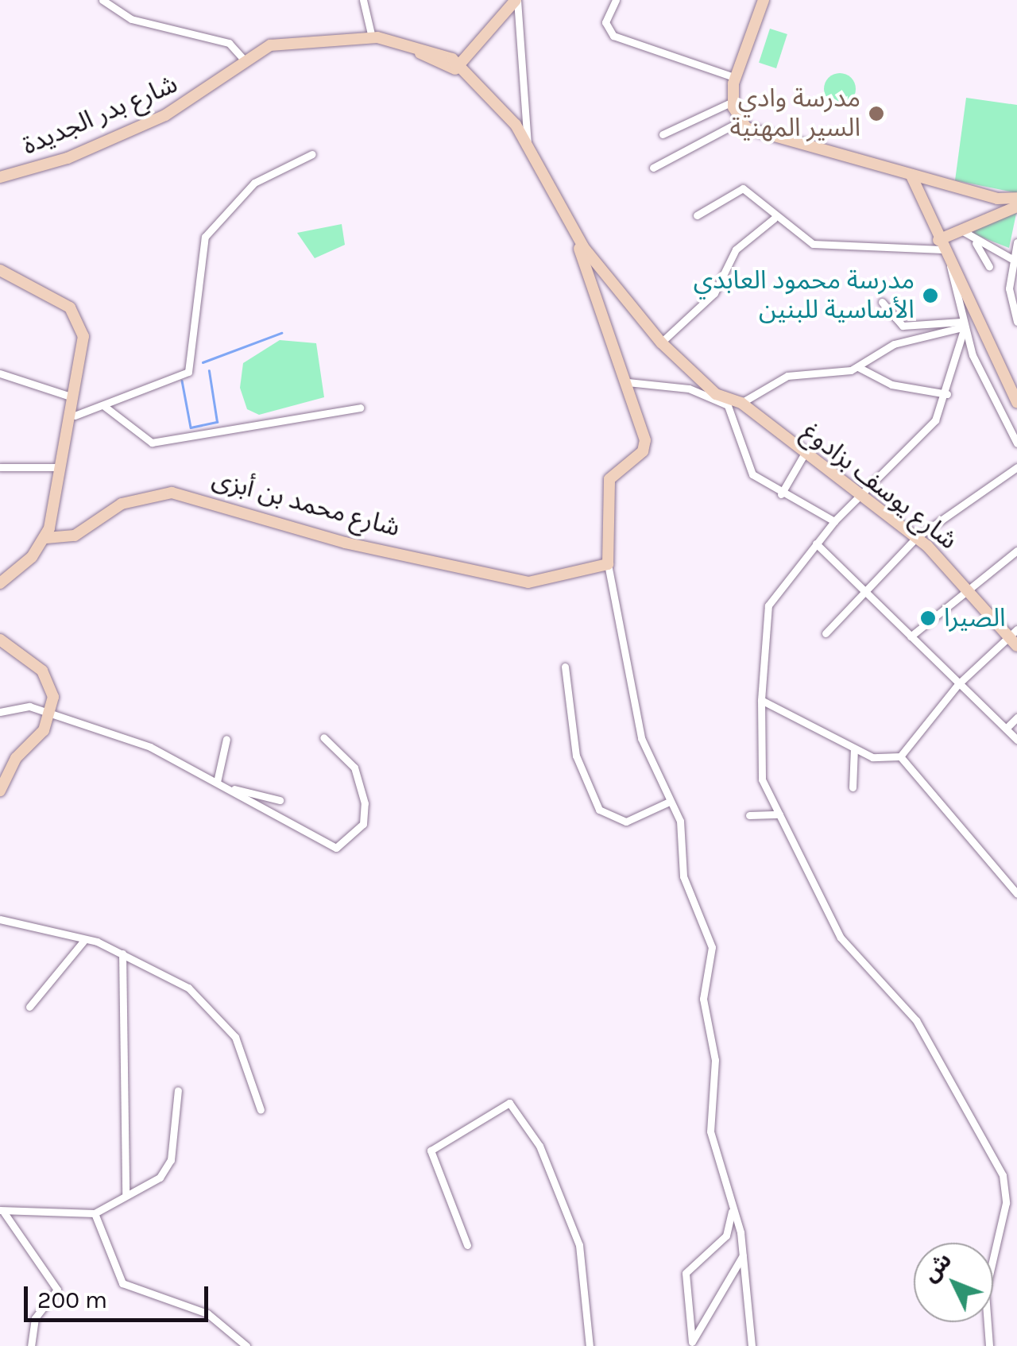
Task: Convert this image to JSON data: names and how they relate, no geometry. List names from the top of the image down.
{
  "streets": {
    "main road": ["شارع بدر الجديدة", "شارع يوسف بزادوغ", "شارع محمد بن أبزى"]
  },
  "places": ["مدرسة وادي السير المهنية", "مدرسة محمود العابدي الأساسية للبنين", "الصيرا"],
  "scale_bar": "200 m",
  "north": "top left"
}
